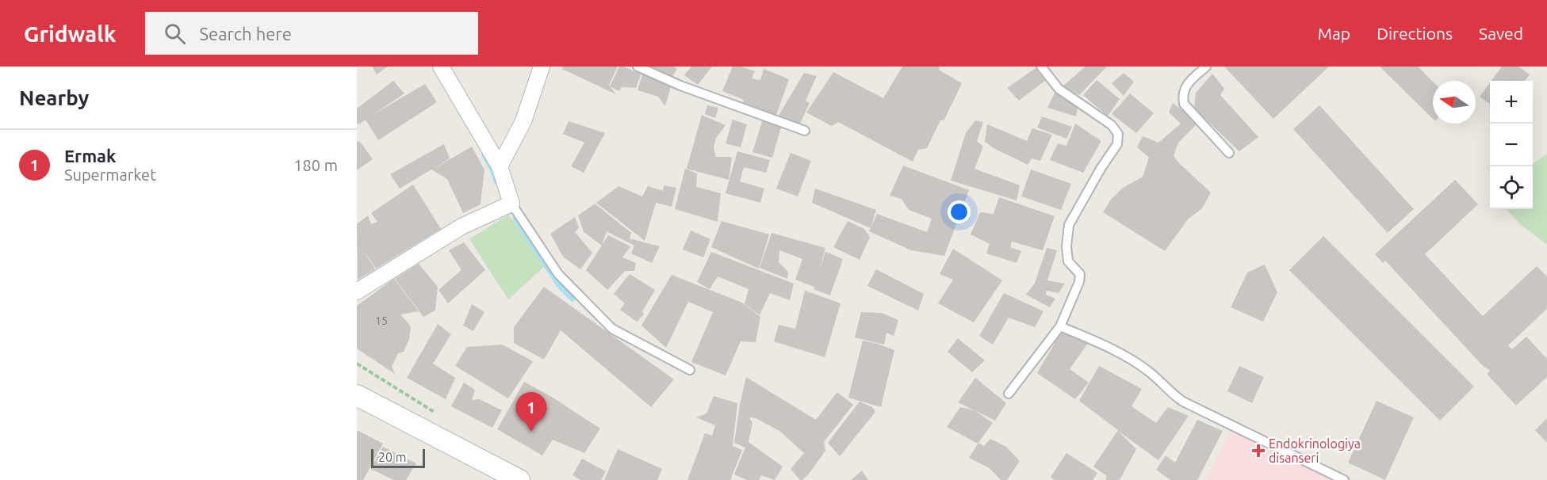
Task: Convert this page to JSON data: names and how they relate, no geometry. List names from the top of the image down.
{
  "places": {
    "health": ["Endokrinologiya disanseri"]
  },
  "house_numbers": ["15"],
  "scale_bar": "20 m",
  "north": "left",
  "page": {
    "header": "Gridwalk",
    "search": "Search here",
    "nav": ["Map", "Directions", "Saved"],
    "heading": "Nearby",
    "map_buttons": ["+", "−"],
    "list": [
      {
        "mark": "1",
        "name": "Ermak",
        "note": "Supermarket",
        "value": "180 m"
      }
    ],
    "pins": "1",
    "scale": "20 m"
  }
}
